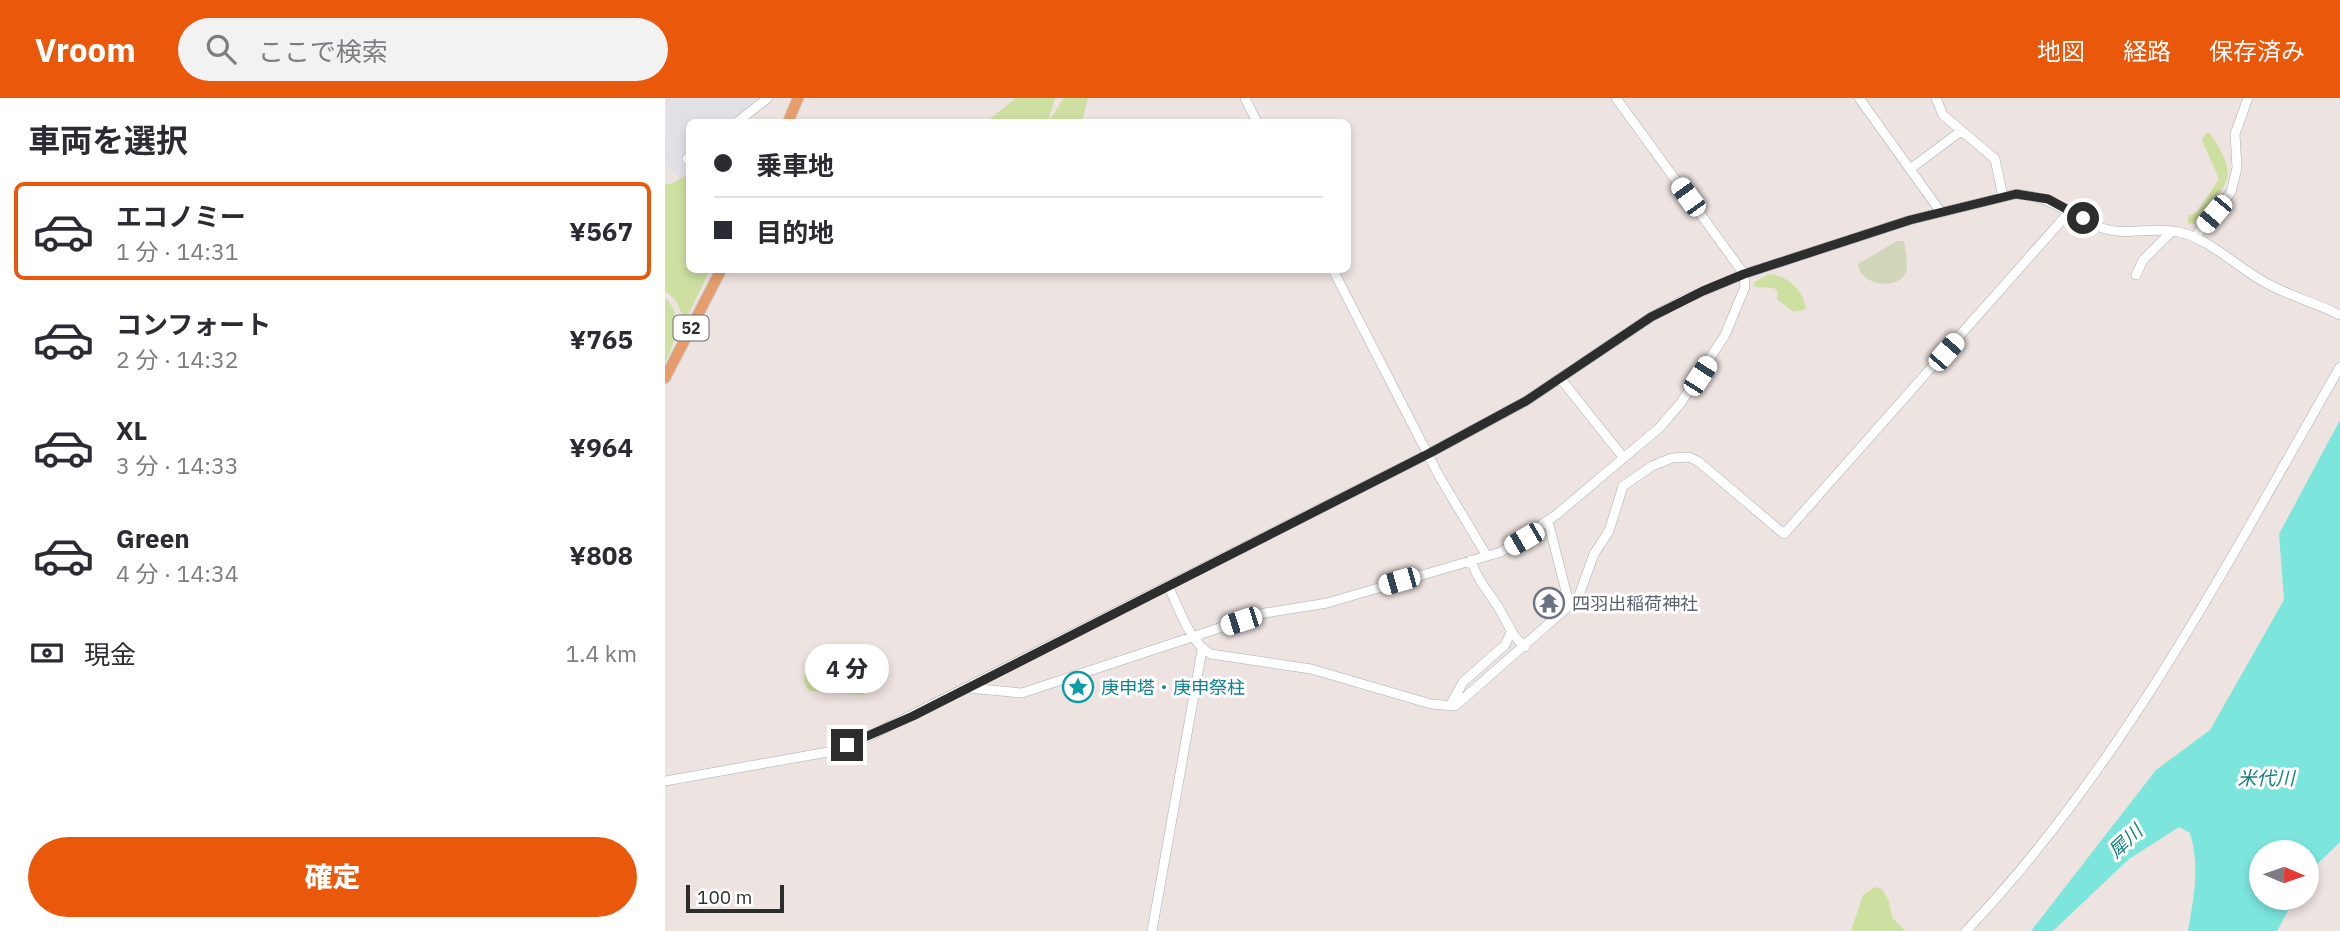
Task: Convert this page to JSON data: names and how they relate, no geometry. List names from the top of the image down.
{
  "streets": {
    "main road": ["52"]
  },
  "water": ["米代川", "犀川"],
  "places": {
    "temple": ["四羽出稲荷神社"],
    "place": ["庚申塔・庚申祭柱"]
  },
  "scale_bar": "100 m",
  "north": "right",
  "page": {
    "header": "Vroom",
    "search": "ここで検索",
    "nav": ["地図", "経路", "保存済み"],
    "heading": "車両を選択",
    "banner": ["乗車地", "目的地"],
    "list": [
      {
        "name": "エコノミー",
        "note": "1 分 · 14:31",
        "value": "¥567"
      },
      {
        "name": "コンフォート",
        "note": "2 分 · 14:32",
        "value": "¥765"
      },
      {
        "name": "XL",
        "note": "3 分 · 14:33",
        "value": "¥964"
      },
      {
        "name": "Green",
        "note": "4 分 · 14:34",
        "value": "¥808"
      }
    ],
    "pay": ["現金", "1.4 km"],
    "bubble": "4 分",
    "buttons": "確定",
    "scale": "100 m"
  }
}
